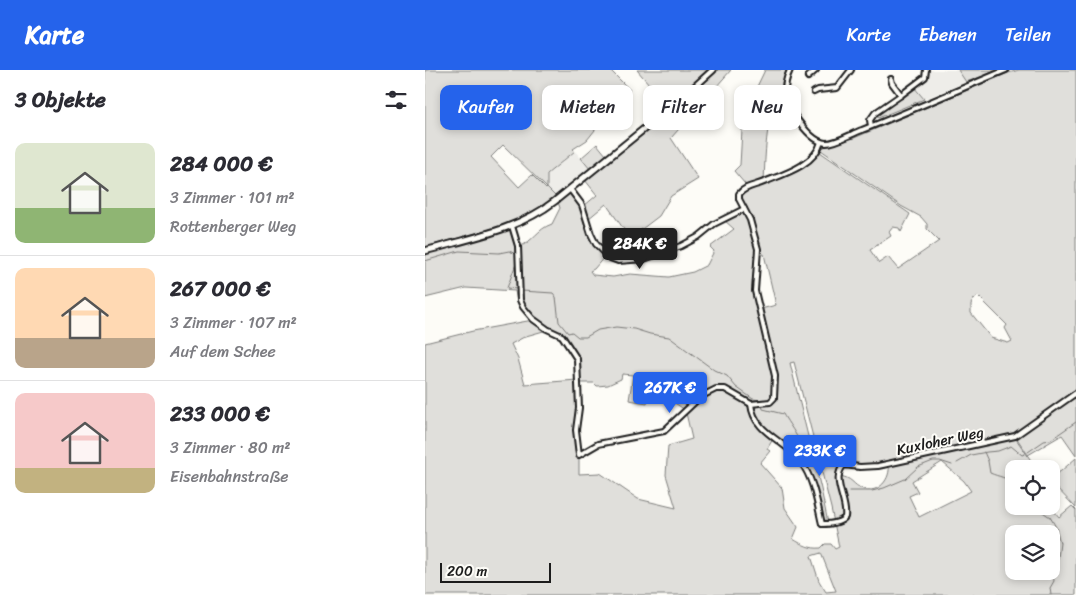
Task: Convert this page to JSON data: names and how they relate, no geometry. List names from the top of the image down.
{
  "streets": {
    "street": ["Kuxloher Weg"]
  },
  "scale_bar": "200 m",
  "page": {
    "header": "Karte",
    "nav": ["Karte", "Ebenen", "Teilen"],
    "heading": "3 Objekte",
    "chip": [
      "Kaufen",
      "Mieten",
      "Filter",
      "Neu"
    ],
    "list": [
      {
        "name": "284 000 €",
        "note": "3 Zimmer · 101 m² · Rottenberger Weg"
      },
      {
        "name": "267 000 €",
        "note": "3 Zimmer · 107 m² · Auf dem Schee"
      },
      {
        "name": "233 000 €",
        "note": "3 Zimmer · 80 m² · Eisenbahnstraße"
      }
    ],
    "price": ["284K €", "267K €", "233K €"],
    "scale": "200 m"
  }
}
